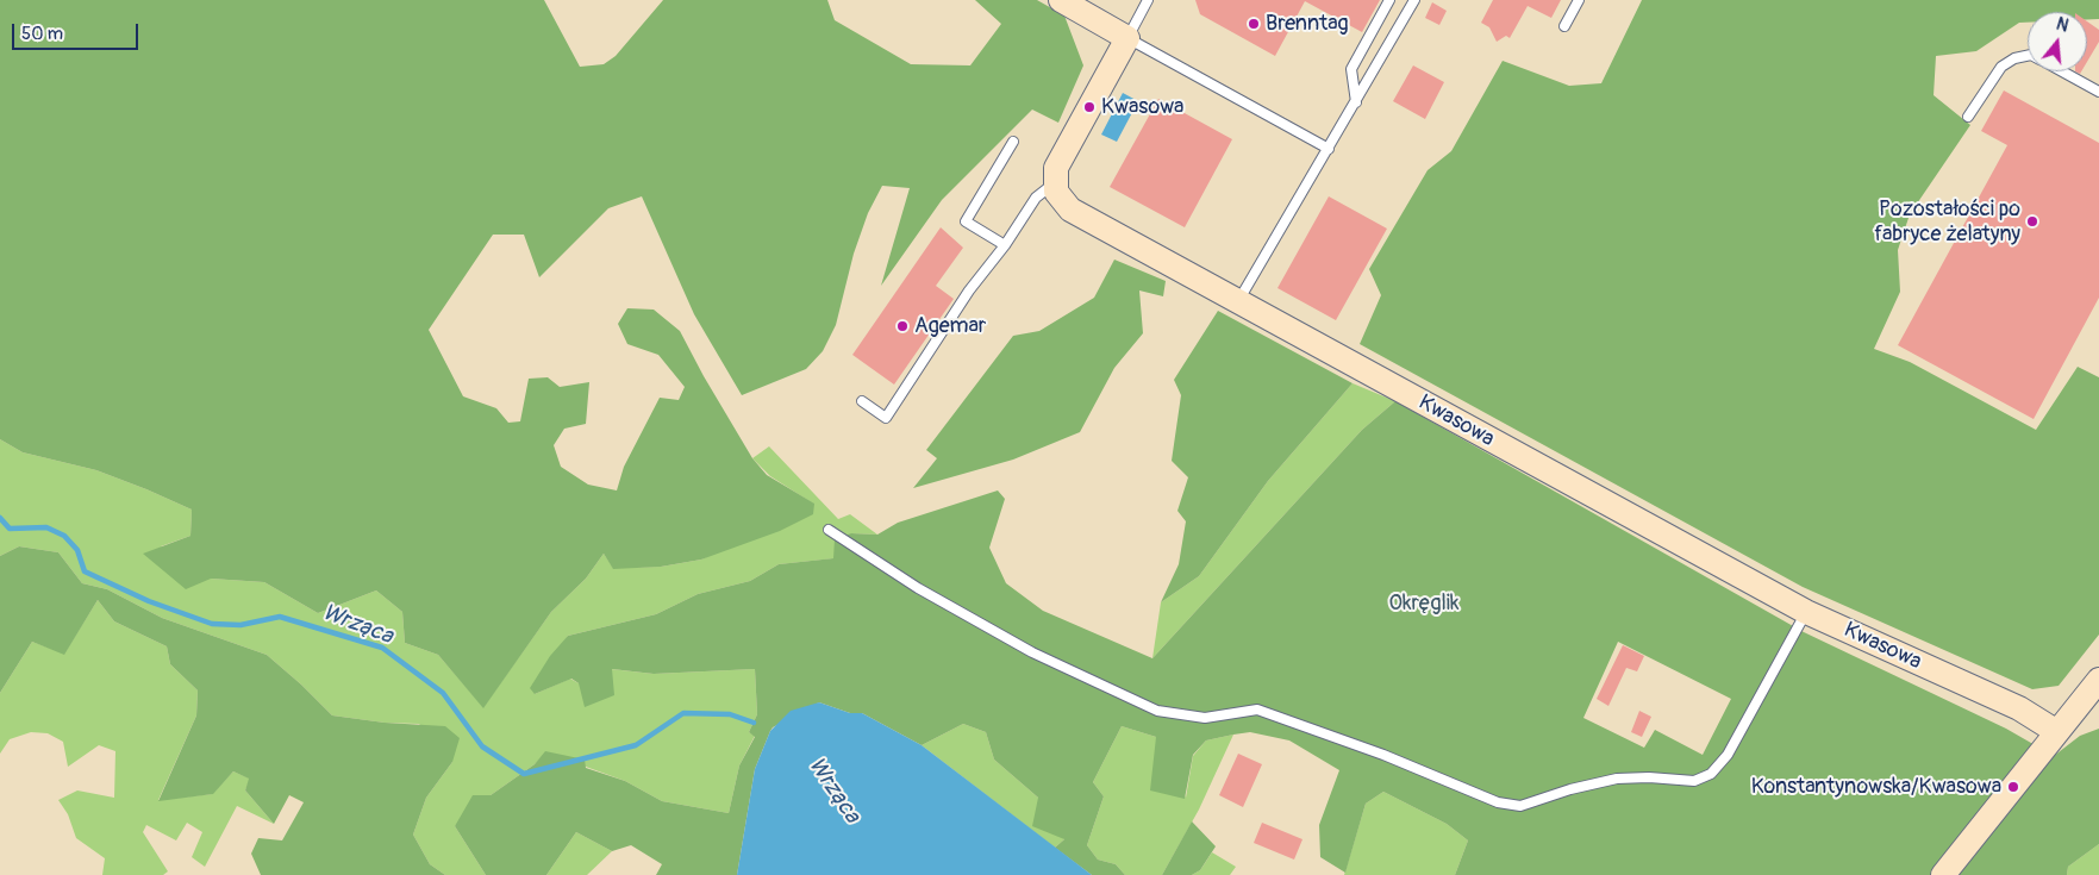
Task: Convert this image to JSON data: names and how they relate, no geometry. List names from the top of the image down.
{
  "streets": {
    "street": ["Kwasowa"]
  },
  "water": ["Wrząca"],
  "parks": ["Okręglik"],
  "places": [
    "Brenntag",
    "Kwasowa",
    "Pozostałości po fabryce żelatyny",
    "Agemar",
    "Konstantynowska/Kwasowa"
  ],
  "scale_bar": "50 m",
  "north": "top"
}
